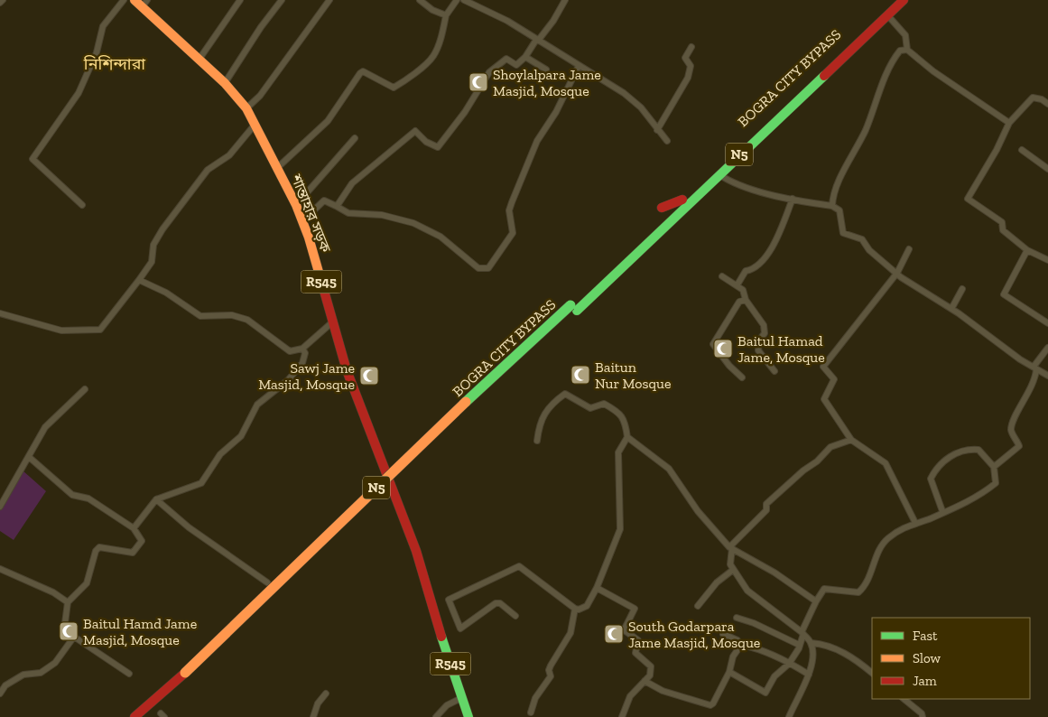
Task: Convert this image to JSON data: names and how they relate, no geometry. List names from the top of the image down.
{
  "streets": {
    "main road": [
      "BOGRA CITY BYPASS",
      "N5",
      "শান্তাহার সড়ক",
      "R545"
    ]
  },
  "crossings": [
    ["শান্তাহার সড়ক", "R545"]
  ],
  "districts": ["নিশিন্দারা"],
  "places": {
    "mosque": [
      "Shoylalpara Jame Masjid, Mosque",
      "Baitul Hamad Jame, Mosque",
      "Baitun Nur Mosque",
      "Sawj Jame Masjid, Mosque",
      "Baitul Hamd Jame Masjid, Mosque",
      "South Godarpara Jame Masjid, Mosque"
    ]
  },
  "legend": ["Fast", "Slow", "Jam"]
}
